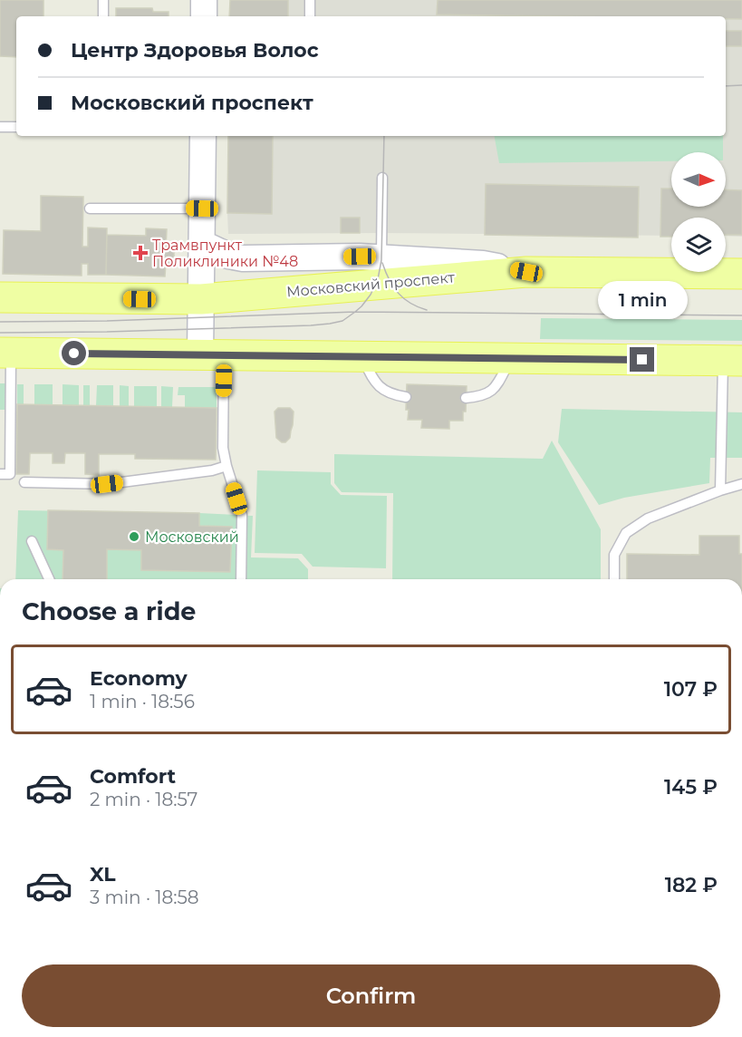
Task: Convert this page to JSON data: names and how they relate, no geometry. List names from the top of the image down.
{
  "streets": {
    "main road": ["Московский проспект"]
  },
  "places": {
    "health": ["Трамвпункт Поликлиники №48"],
    "other": ["Московский"]
  },
  "north": "right",
  "page": {
    "banner": ["Центр Здоровья Волос", "Московский проспект"],
    "bubble": "1 min",
    "heading": "Choose a ride",
    "list": [
      {
        "name": "Economy",
        "note": "1 min · 18:56",
        "value": "107 ₽"
      },
      {
        "name": "Comfort",
        "note": "2 min · 18:57",
        "value": "145 ₽"
      },
      {
        "name": "XL",
        "note": "3 min · 18:58",
        "value": "182 ₽"
      }
    ],
    "buttons": "Confirm"
  }
}
